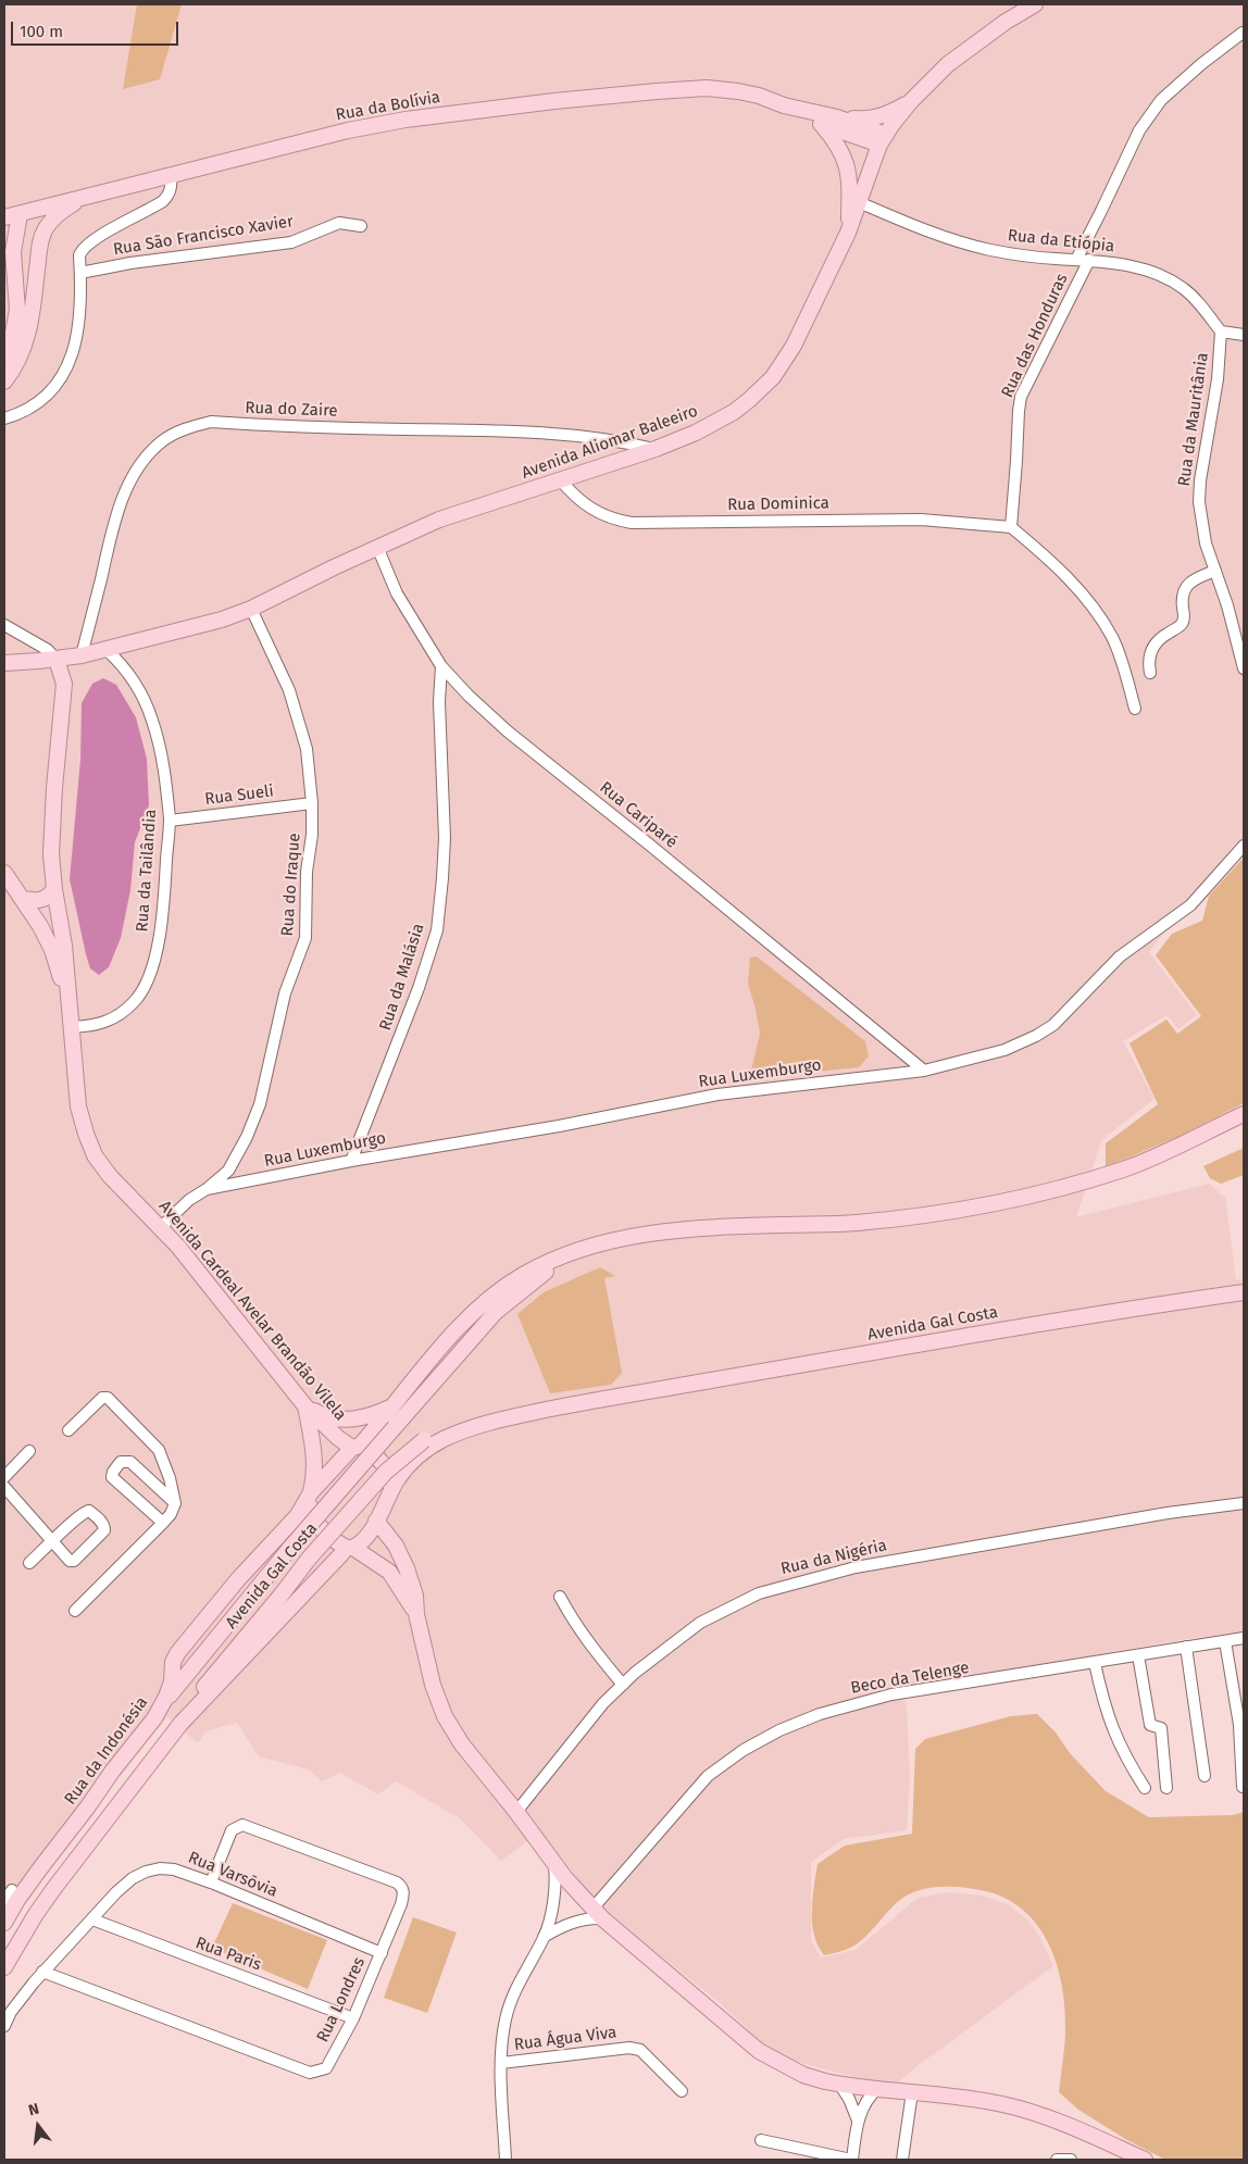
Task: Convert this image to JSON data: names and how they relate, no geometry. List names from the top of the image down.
{
  "streets": {
    "main road": [
      "Rua da Bolívia",
      "Avenida Aliomar Baleeiro",
      "Avenida Cardeal Avelar Brandão Vilela",
      "Avenida Gal Costa",
      "Rua da Indonésia"
    ],
    "street": [
      "Rua São Francisco Xavier",
      "Rua da Etiópia",
      "Rua das Honduras",
      "Rua do Zaire",
      "Rua da Mauritânia",
      "Rua Dominica",
      "Rua Sueli",
      "Rua Cariparé",
      "Rua da Tailândia",
      "Rua do Iraque",
      "Rua da Malásia",
      "Rua Luxemburgo",
      "Rua da Nigéria",
      "Beco da Telenge",
      "Rua Varsōvia",
      "Rua Paris",
      "Rua Londres",
      "Rua Água Viva"
    ]
  },
  "crossings": [
    ["Rua da Bolívia", "Rua São Francisco Xavier"],
    ["Rua da Bolívia", "Avenida Aliomar Baleeiro"],
    ["Rua da Etiópia", "Rua das Honduras"],
    ["Rua da Etiópia", "Rua da Mauritânia"],
    ["Rua da Etiópia", "Avenida Aliomar Baleeiro"],
    ["Rua das Honduras", "Rua Dominica"],
    ["Rua do Zaire", "Avenida Aliomar Baleeiro"],
    ["Avenida Aliomar Baleeiro", "Rua Dominica"],
    ["Avenida Aliomar Baleeiro", "Rua Cariparé"],
    ["Avenida Aliomar Baleeiro", "Rua da Tailândia"],
    ["Avenida Aliomar Baleeiro", "Rua do Iraque"],
    ["Avenida Aliomar Baleeiro", "Avenida Cardeal Avelar Brandão Vilela"],
    ["Rua Sueli", "Rua da Tailândia"],
    ["Rua Sueli", "Rua do Iraque"],
    ["Rua Cariparé", "Rua da Malásia"],
    ["Rua Cariparé", "Rua Luxemburgo"],
    ["Rua da Tailândia", "Avenida Cardeal Avelar Brandão Vilela"],
    ["Rua do Iraque", "Rua Luxemburgo"],
    ["Rua do Iraque", "Avenida Cardeal Avelar Brandão Vilela"],
    ["Rua da Malásia", "Rua Luxemburgo"],
    ["Avenida Cardeal Avelar Brandão Vilela", "Avenida Gal Costa"],
    ["Avenida Cardeal Avelar Brandão Vilela", "Rua da Indonésia"],
    ["Avenida Gal Costa", "Rua da Indonésia"],
    ["Rua Varsōvia", "Rua Paris"],
    ["Rua Varsōvia", "Rua Londres"],
    ["Rua Paris", "Rua Londres"]
  ],
  "scale_bar": "100 m",
  "north": "top"
}
